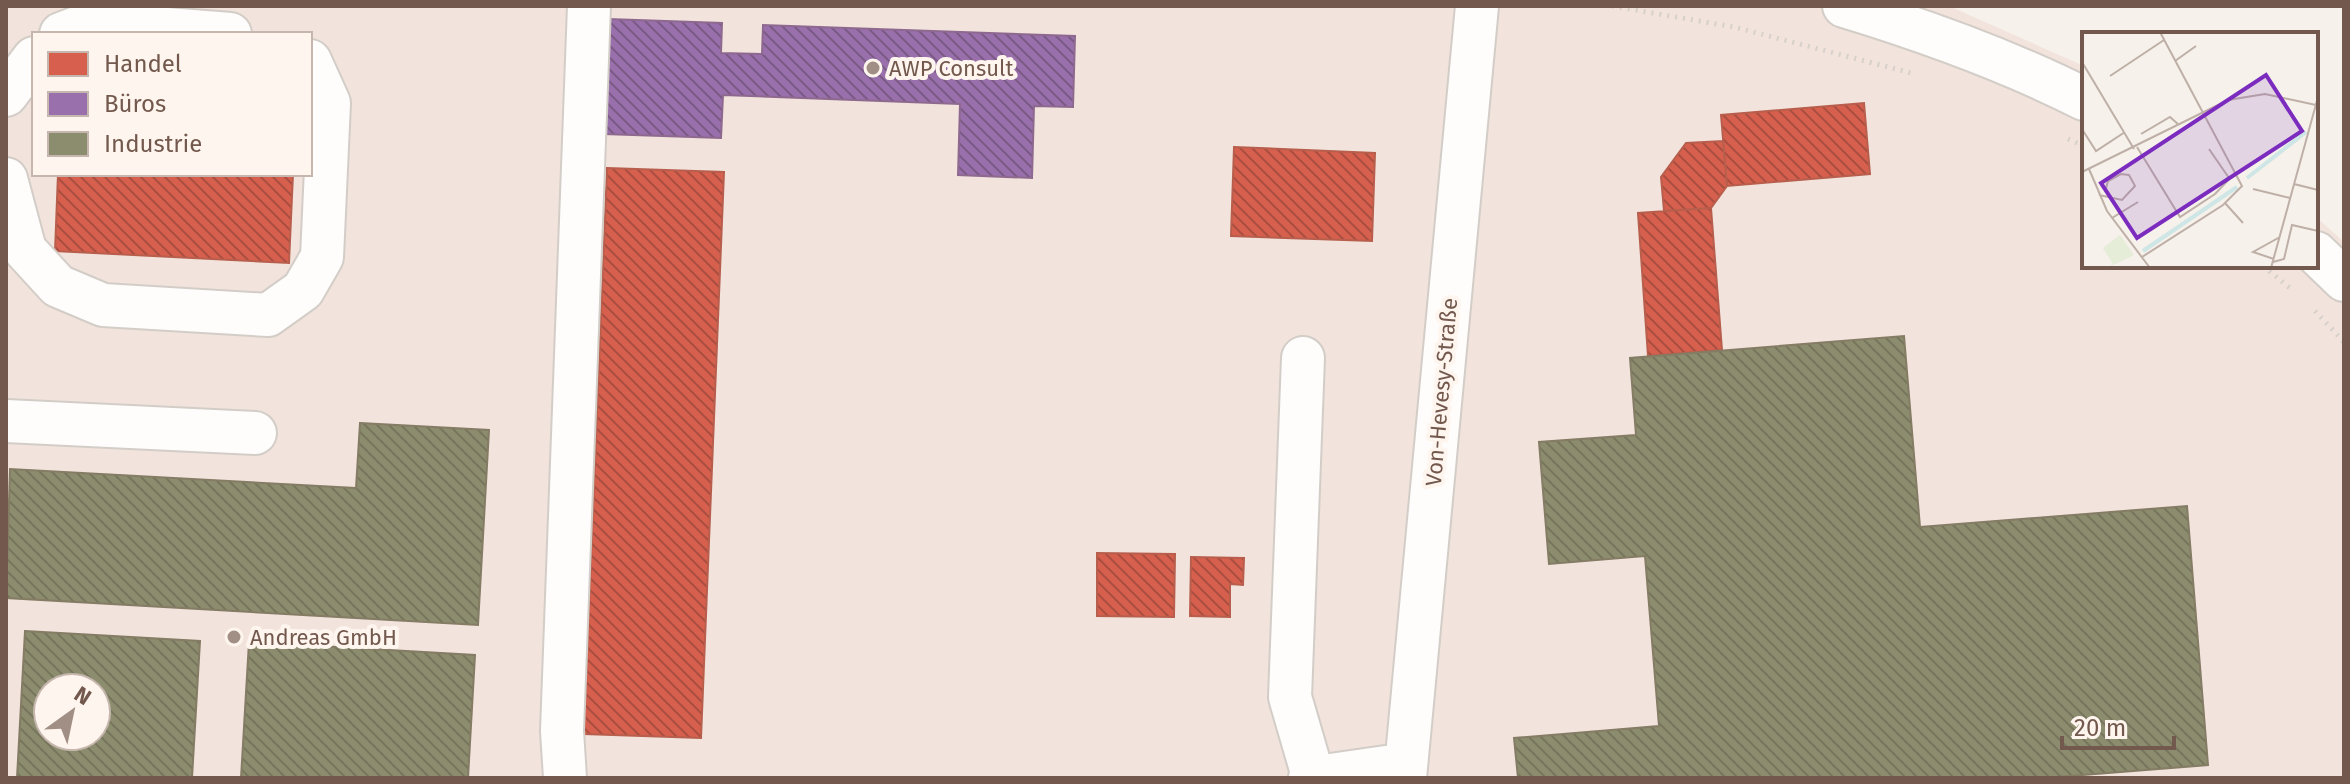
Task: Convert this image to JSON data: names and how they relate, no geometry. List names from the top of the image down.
{
  "streets": {
    "street": ["Von-Hevesy-Straße"]
  },
  "places": ["AWP Consult", "Andreas GmbH"],
  "legend": ["Handel", "Büros", "Industrie"],
  "scale_bar": "20 m",
  "north": "top right"
}
